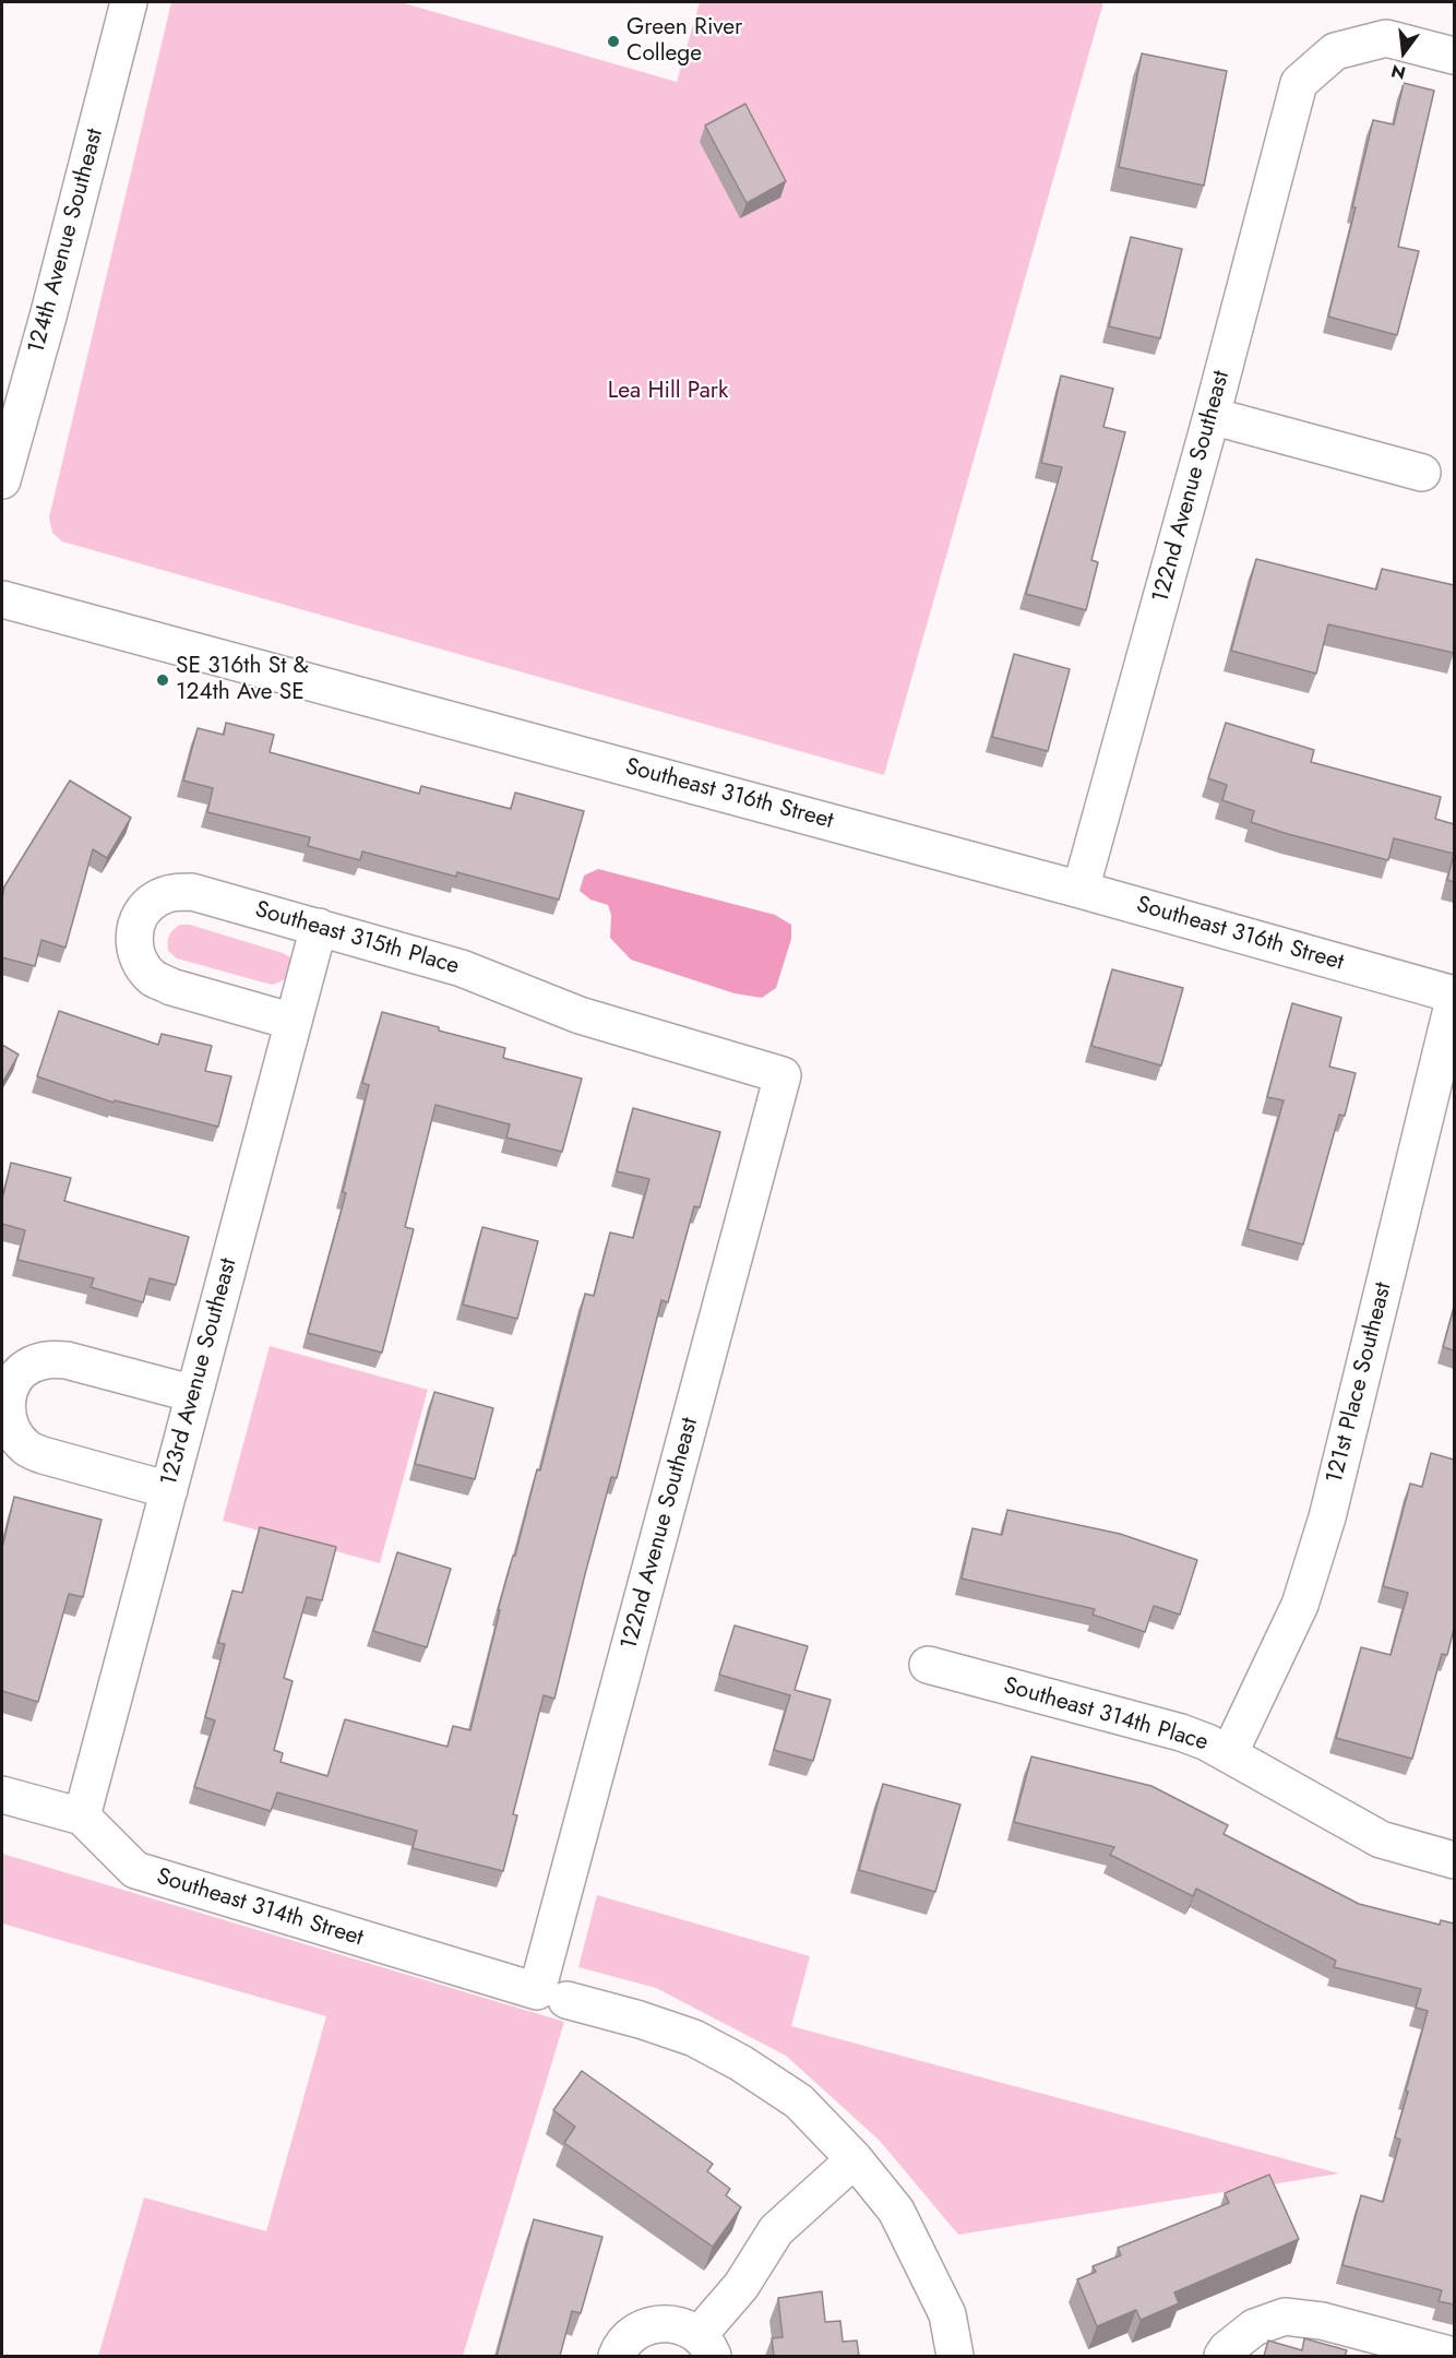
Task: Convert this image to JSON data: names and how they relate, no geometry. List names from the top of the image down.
{
  "streets": {
    "street": [
      "124th Avenue Southeast",
      "122nd Avenue Southeast",
      "Southeast 316th Street",
      "Southeast 315th Place",
      "123rd Avenue Southeast",
      "121st Place Southeast",
      "Southeast 314th Place",
      "Southeast 314th Street"
    ]
  },
  "crossings": [
    ["122nd Avenue Southeast", "Southeast 316th Street"],
    ["122nd Avenue Southeast", "Southeast 315th Place"],
    ["122nd Avenue Southeast", "Southeast 314th Street"],
    ["Southeast 315th Place", "123rd Avenue Southeast"],
    ["123rd Avenue Southeast", "Southeast 314th Street"],
    ["121st Place Southeast", "Southeast 314th Place"]
  ],
  "parks": ["Lea Hill Park"],
  "places": ["Green River College", "SE 316th St & 124th Ave SE"],
  "north": "bottom"
}
